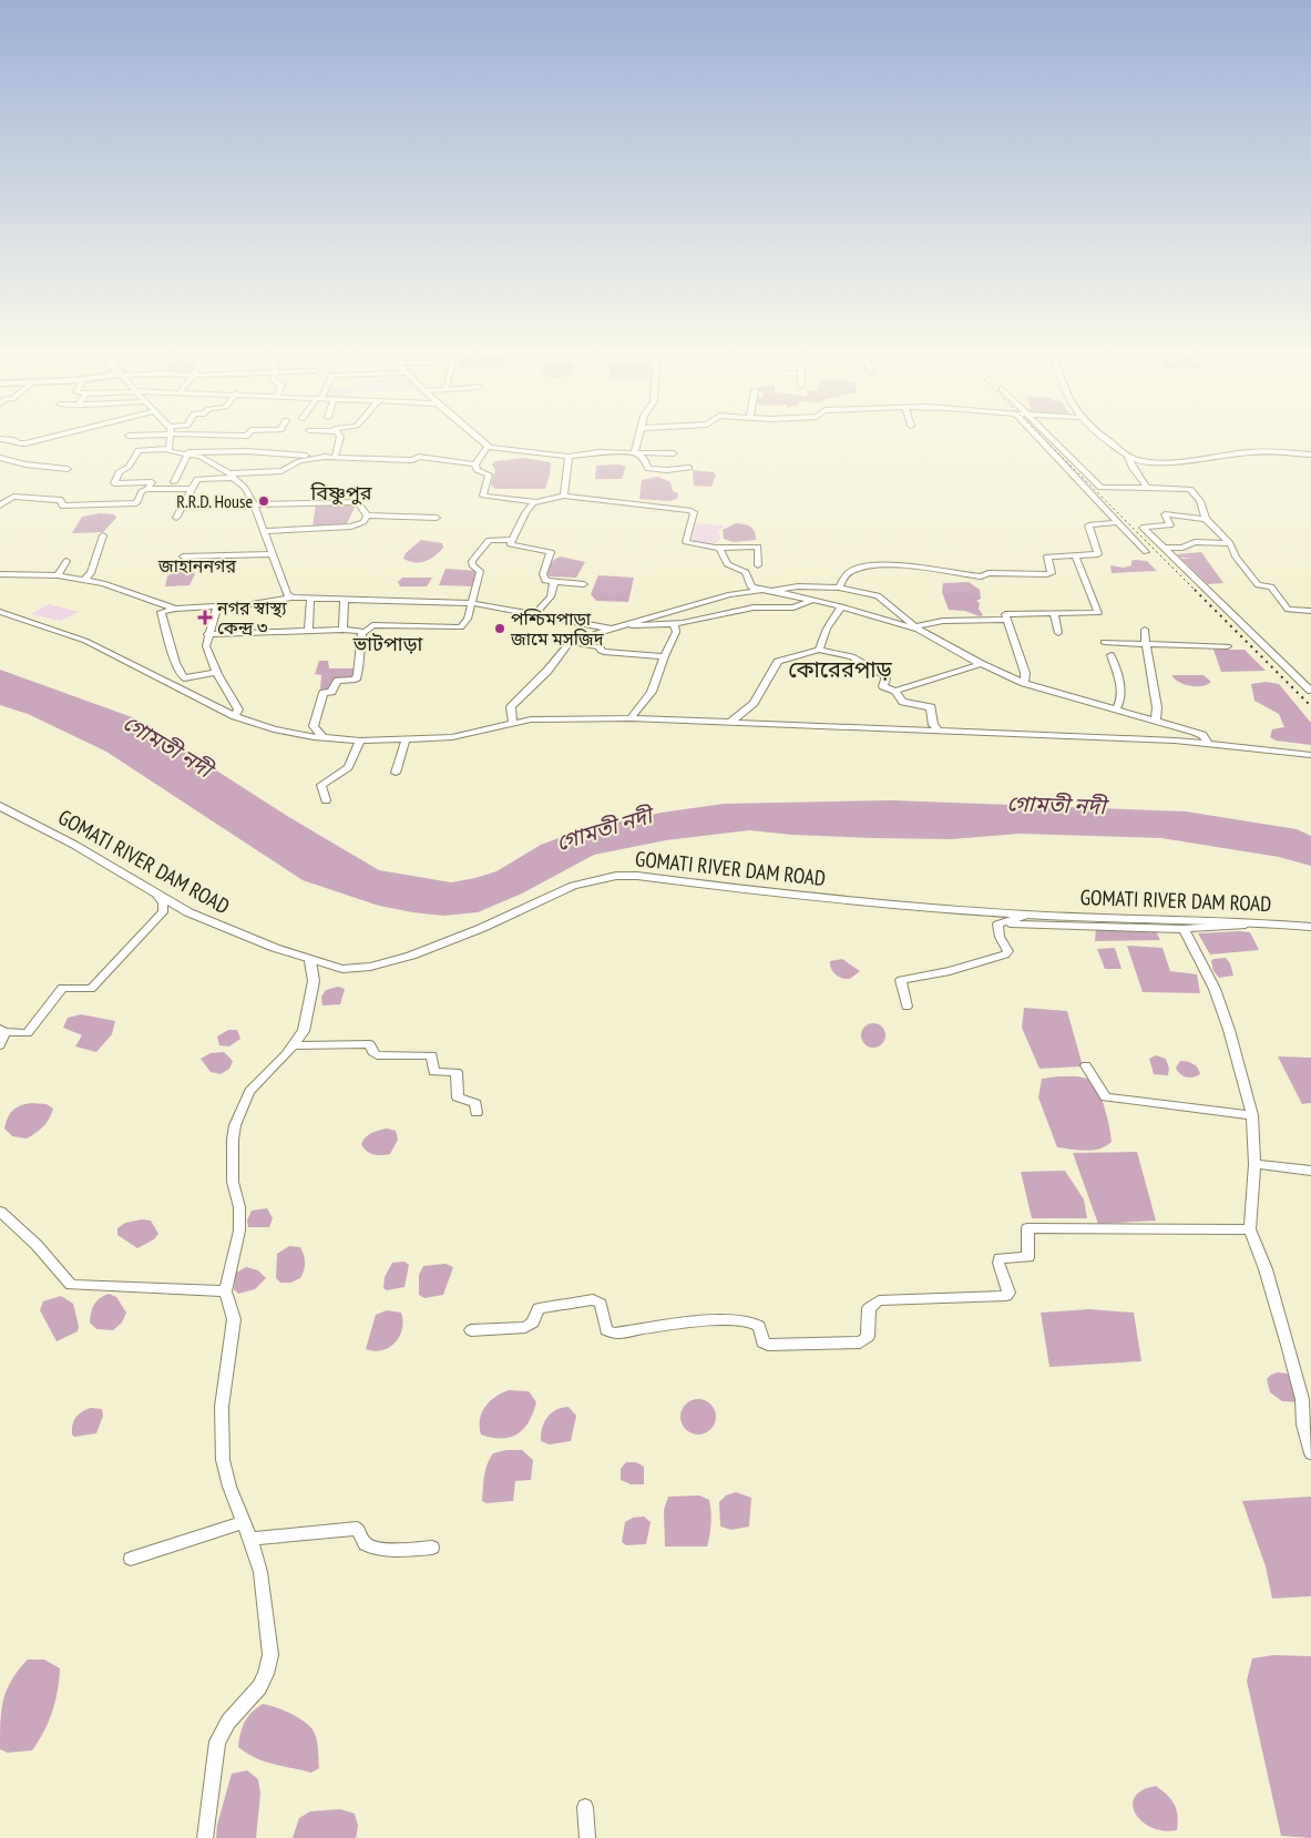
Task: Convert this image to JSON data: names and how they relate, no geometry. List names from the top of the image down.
{
  "streets": {
    "main road": ["GOMATI RIVER DAM ROAD"]
  },
  "districts": [
    "বিষ্ণুপুর",
    "জাহাননগর",
    "ভাটপাড়া",
    "কোরেরপাড়"
  ],
  "water": ["গোমতী নদী"],
  "places": {
    "other": ["R.R.D. House", "পশ্চিমপাড়া জামে মসজিদ"],
    "health": ["নগর স্বাস্থ্য কেন্দ্র ৩"]
  }
}
